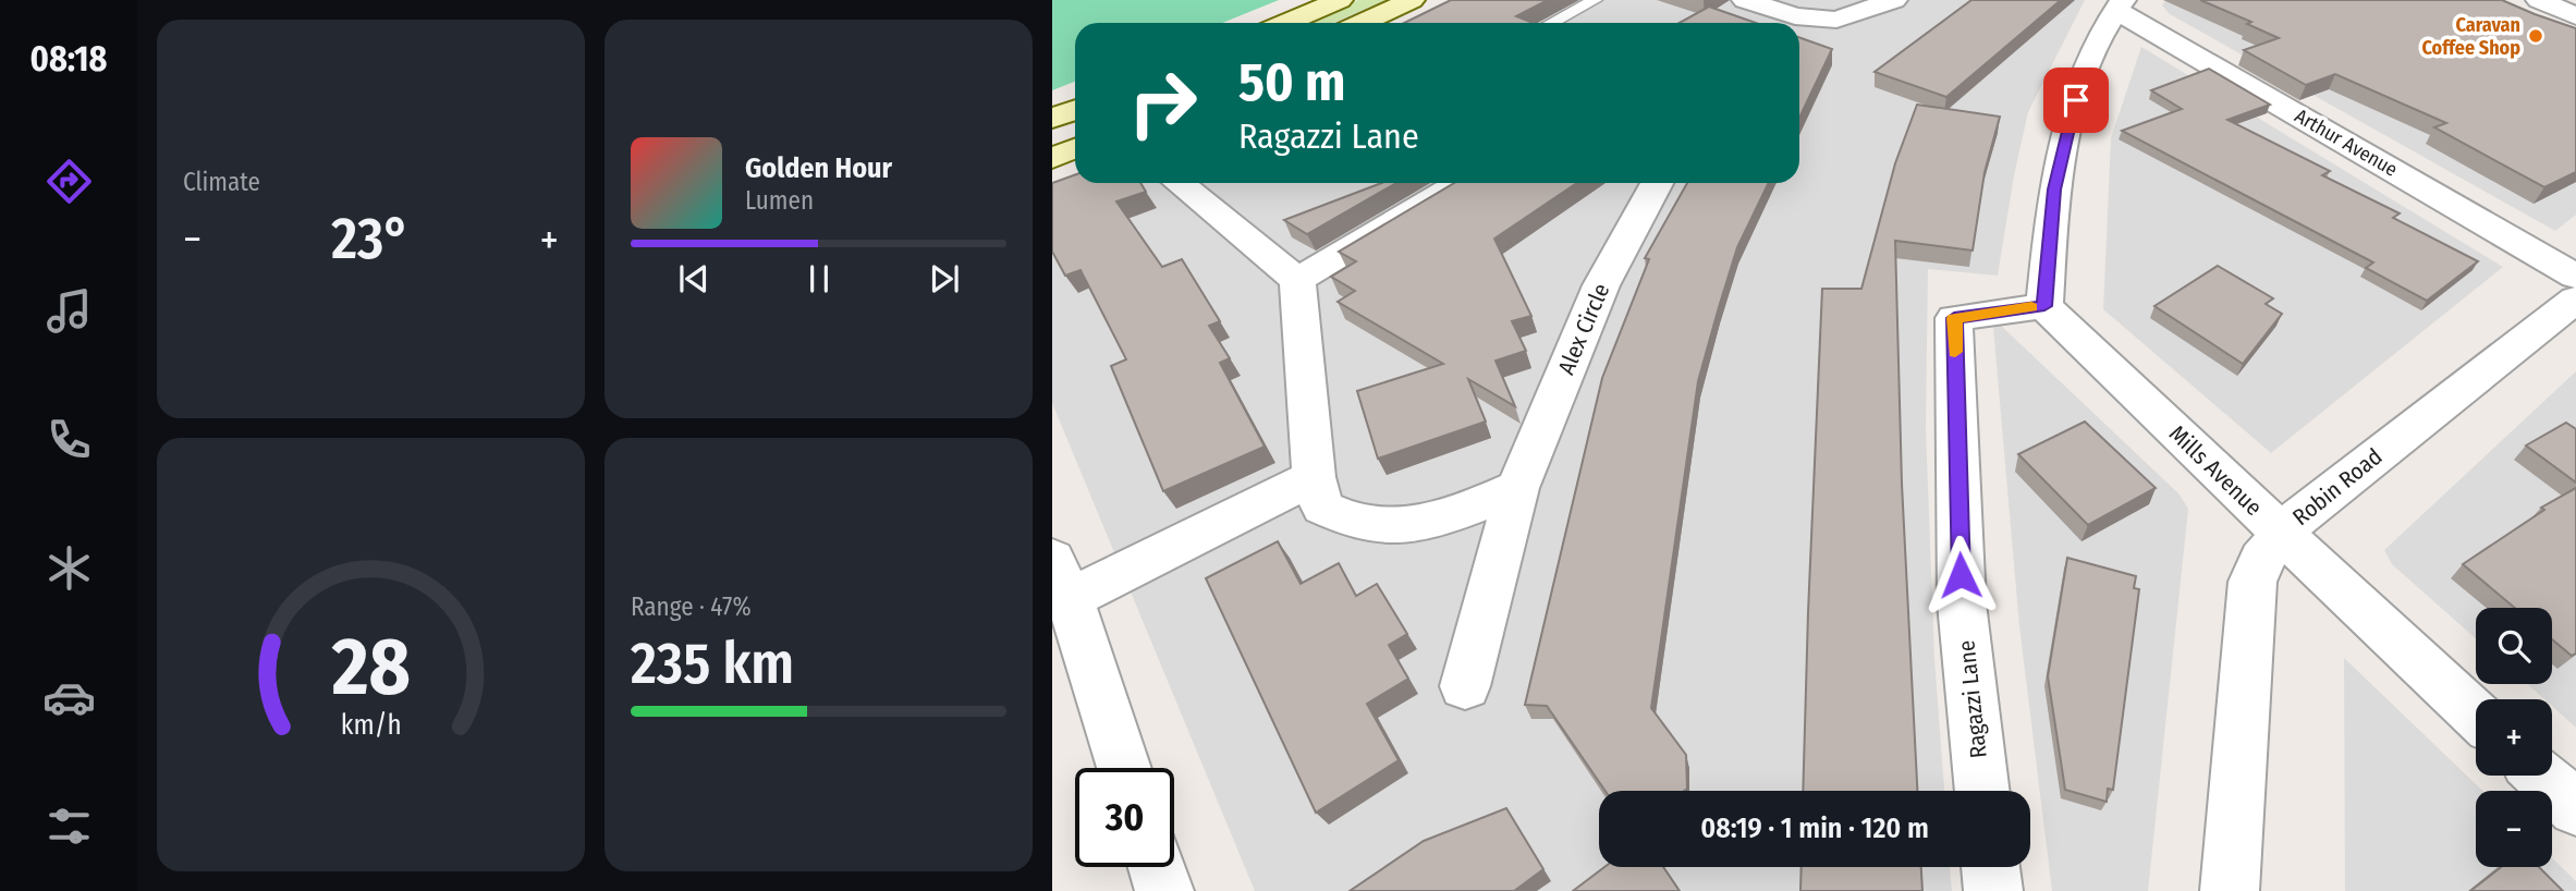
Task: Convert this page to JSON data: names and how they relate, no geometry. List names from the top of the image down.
{
  "streets": {
    "street": [
      "Arthur Avenue",
      "Alex Circle",
      "Mills Avenue",
      "Robin Road",
      "Ragazzi Lane"
    ]
  },
  "crossings": [
    ["Mills Avenue", "Robin Road"],
    ["Mills Avenue", "Ragazzi Lane"]
  ],
  "places": ["Caravan Coffee Shop"],
  "page": {
    "tabs": "08:18",
    "tile": [
      "Climate",
      ["Range · 47%", "235 km"]
    ],
    "turn": ["50 m", "Ragazzi Lane"],
    "song": ["Golden Hour", "Lumen"],
    "heat": ["−", "23°", "+"],
    "map_buttons": ["+", "−"],
    "limit": "30",
    "trip": "08:19 · 1 min · 120 m",
    "gauge": ["28", "km/h"]
  }
}
